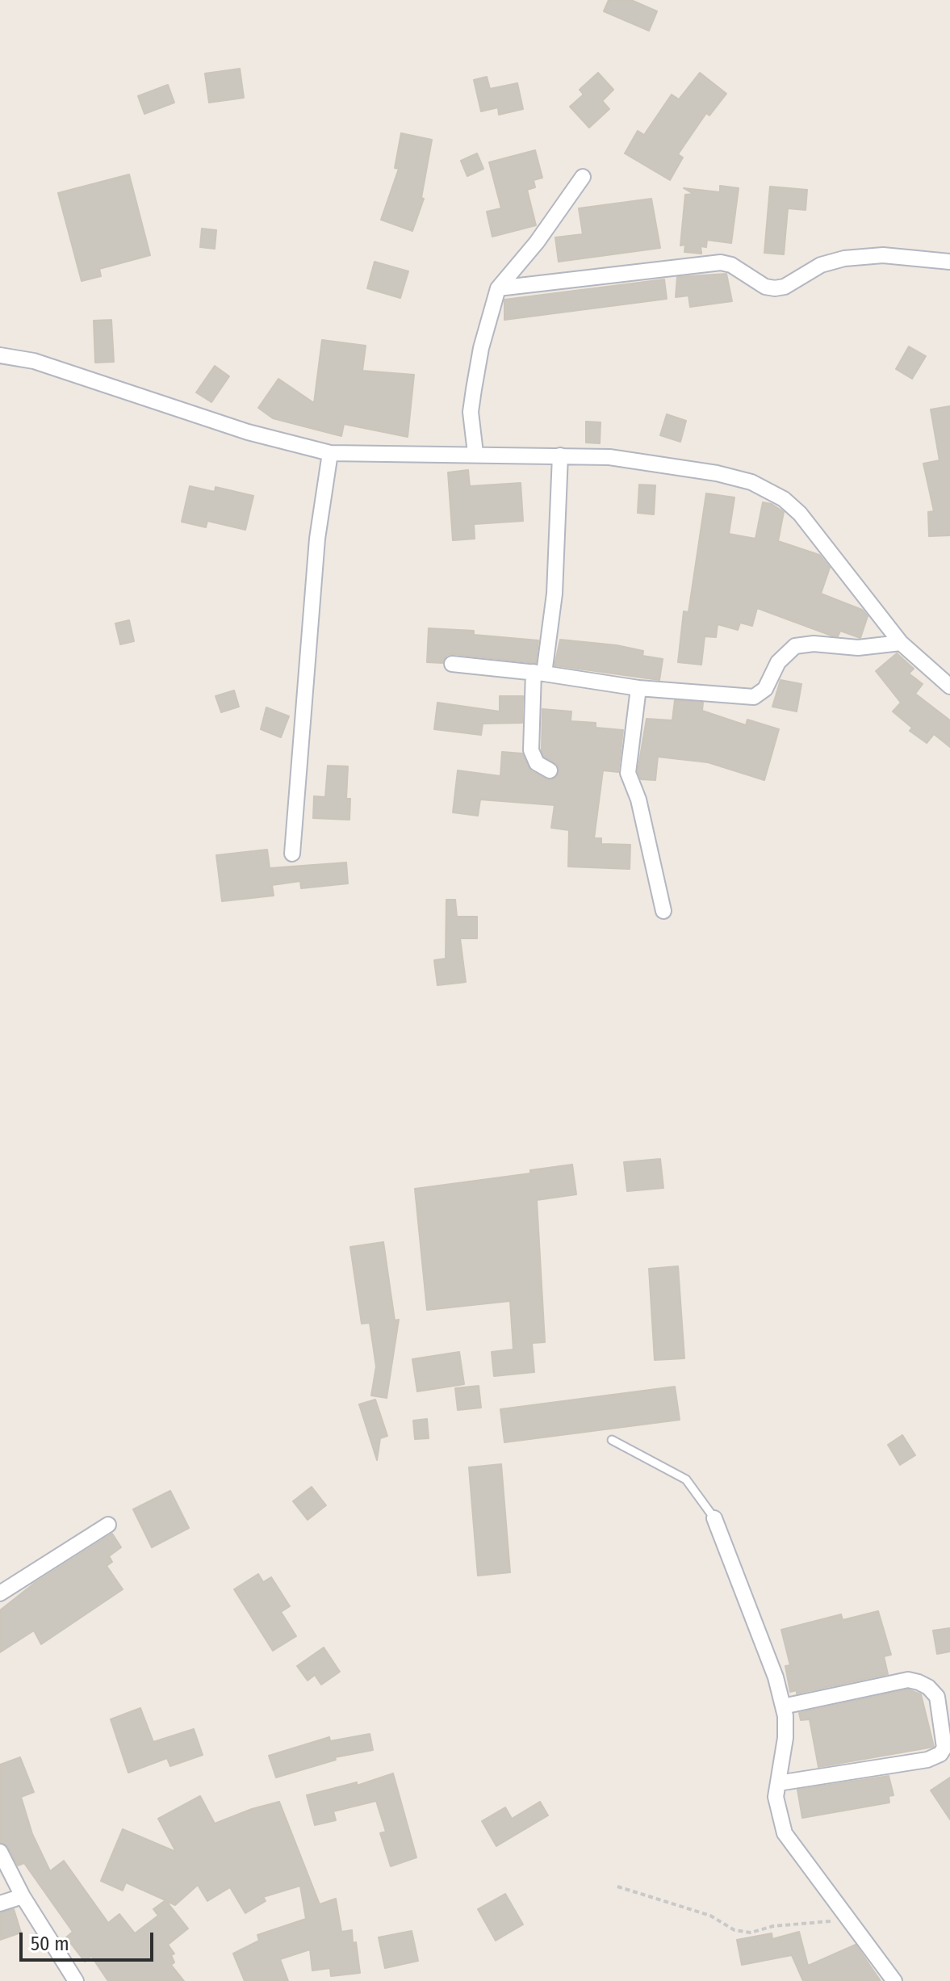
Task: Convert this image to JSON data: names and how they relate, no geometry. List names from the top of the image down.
{
  "scale_bar": "50 m"
}
